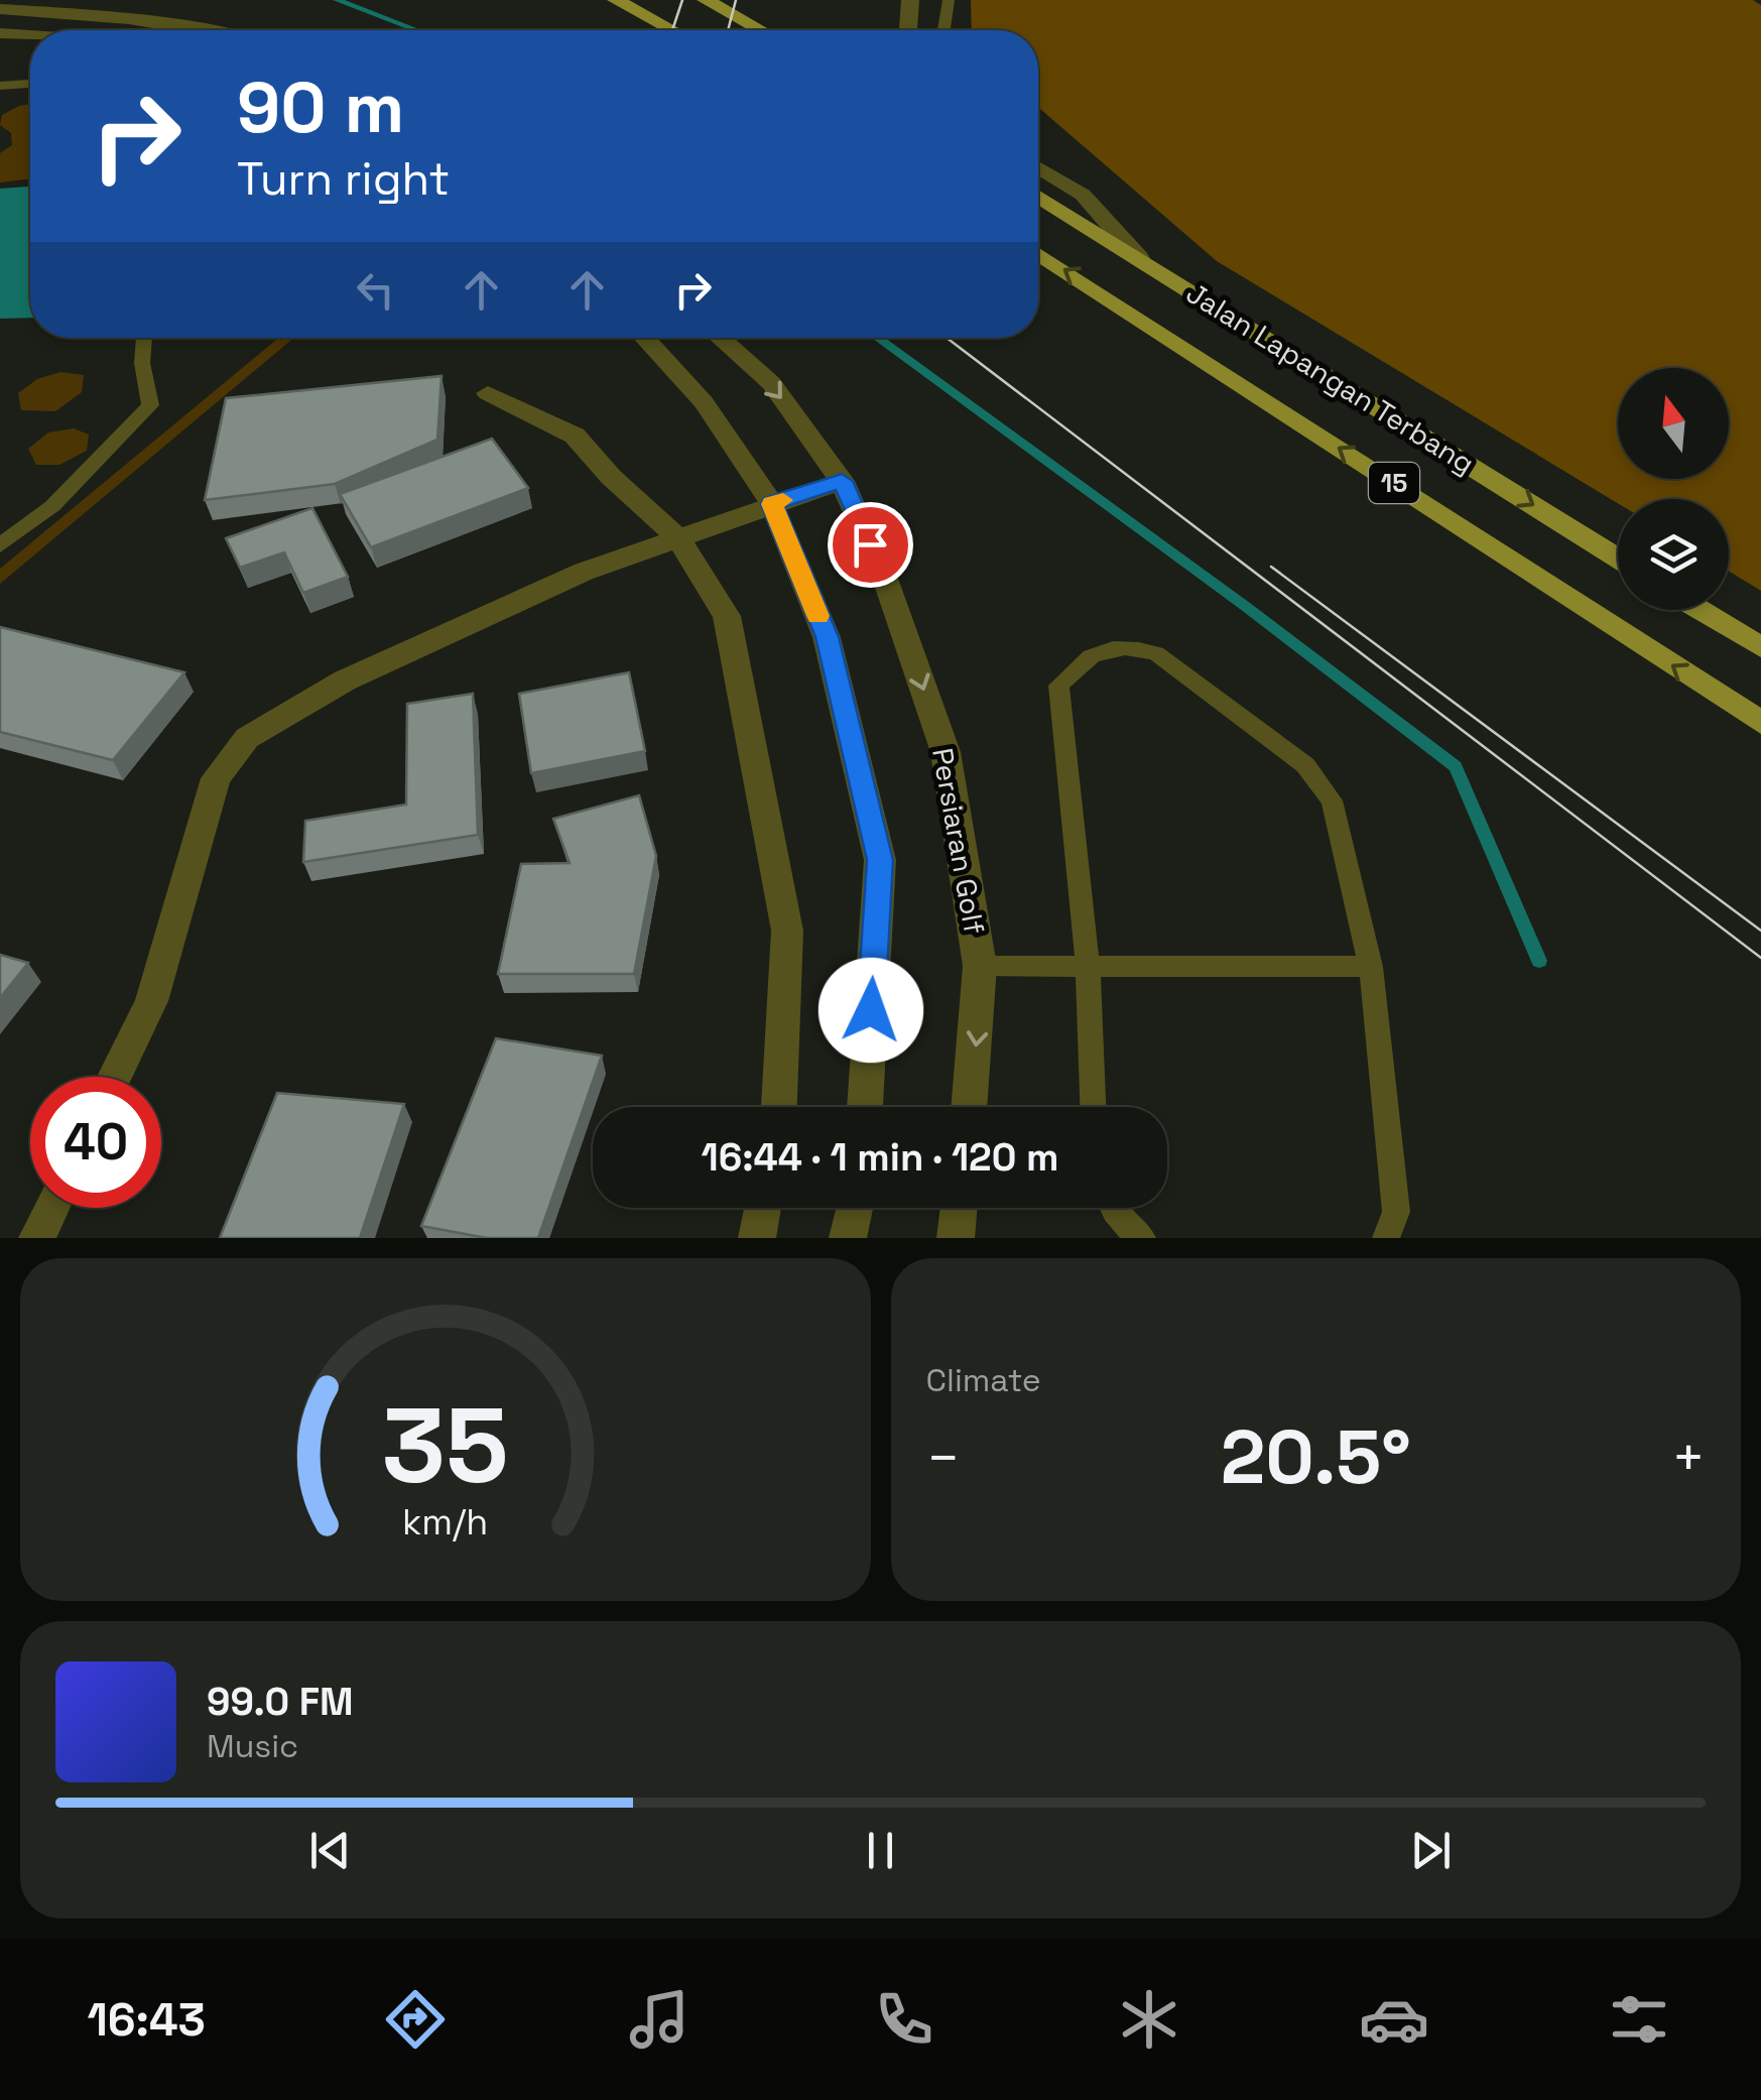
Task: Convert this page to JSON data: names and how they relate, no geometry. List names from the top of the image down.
{
  "streets": {
    "main road": ["Jalan Lapangan Terbang", "15"],
    "street": ["Persiaran Golf"]
  },
  "north": "top",
  "page": {
    "turn": ["90 m", "Turn right"],
    "limit": "40",
    "trip": "16:44 · 1 min · 120 m",
    "tile": "Climate",
    "heat": ["−", "20.5°", "+"],
    "song": ["99.0 FM", "Music"],
    "tabs": "16:43",
    "gauge": ["35", "km/h"]
  }
}
